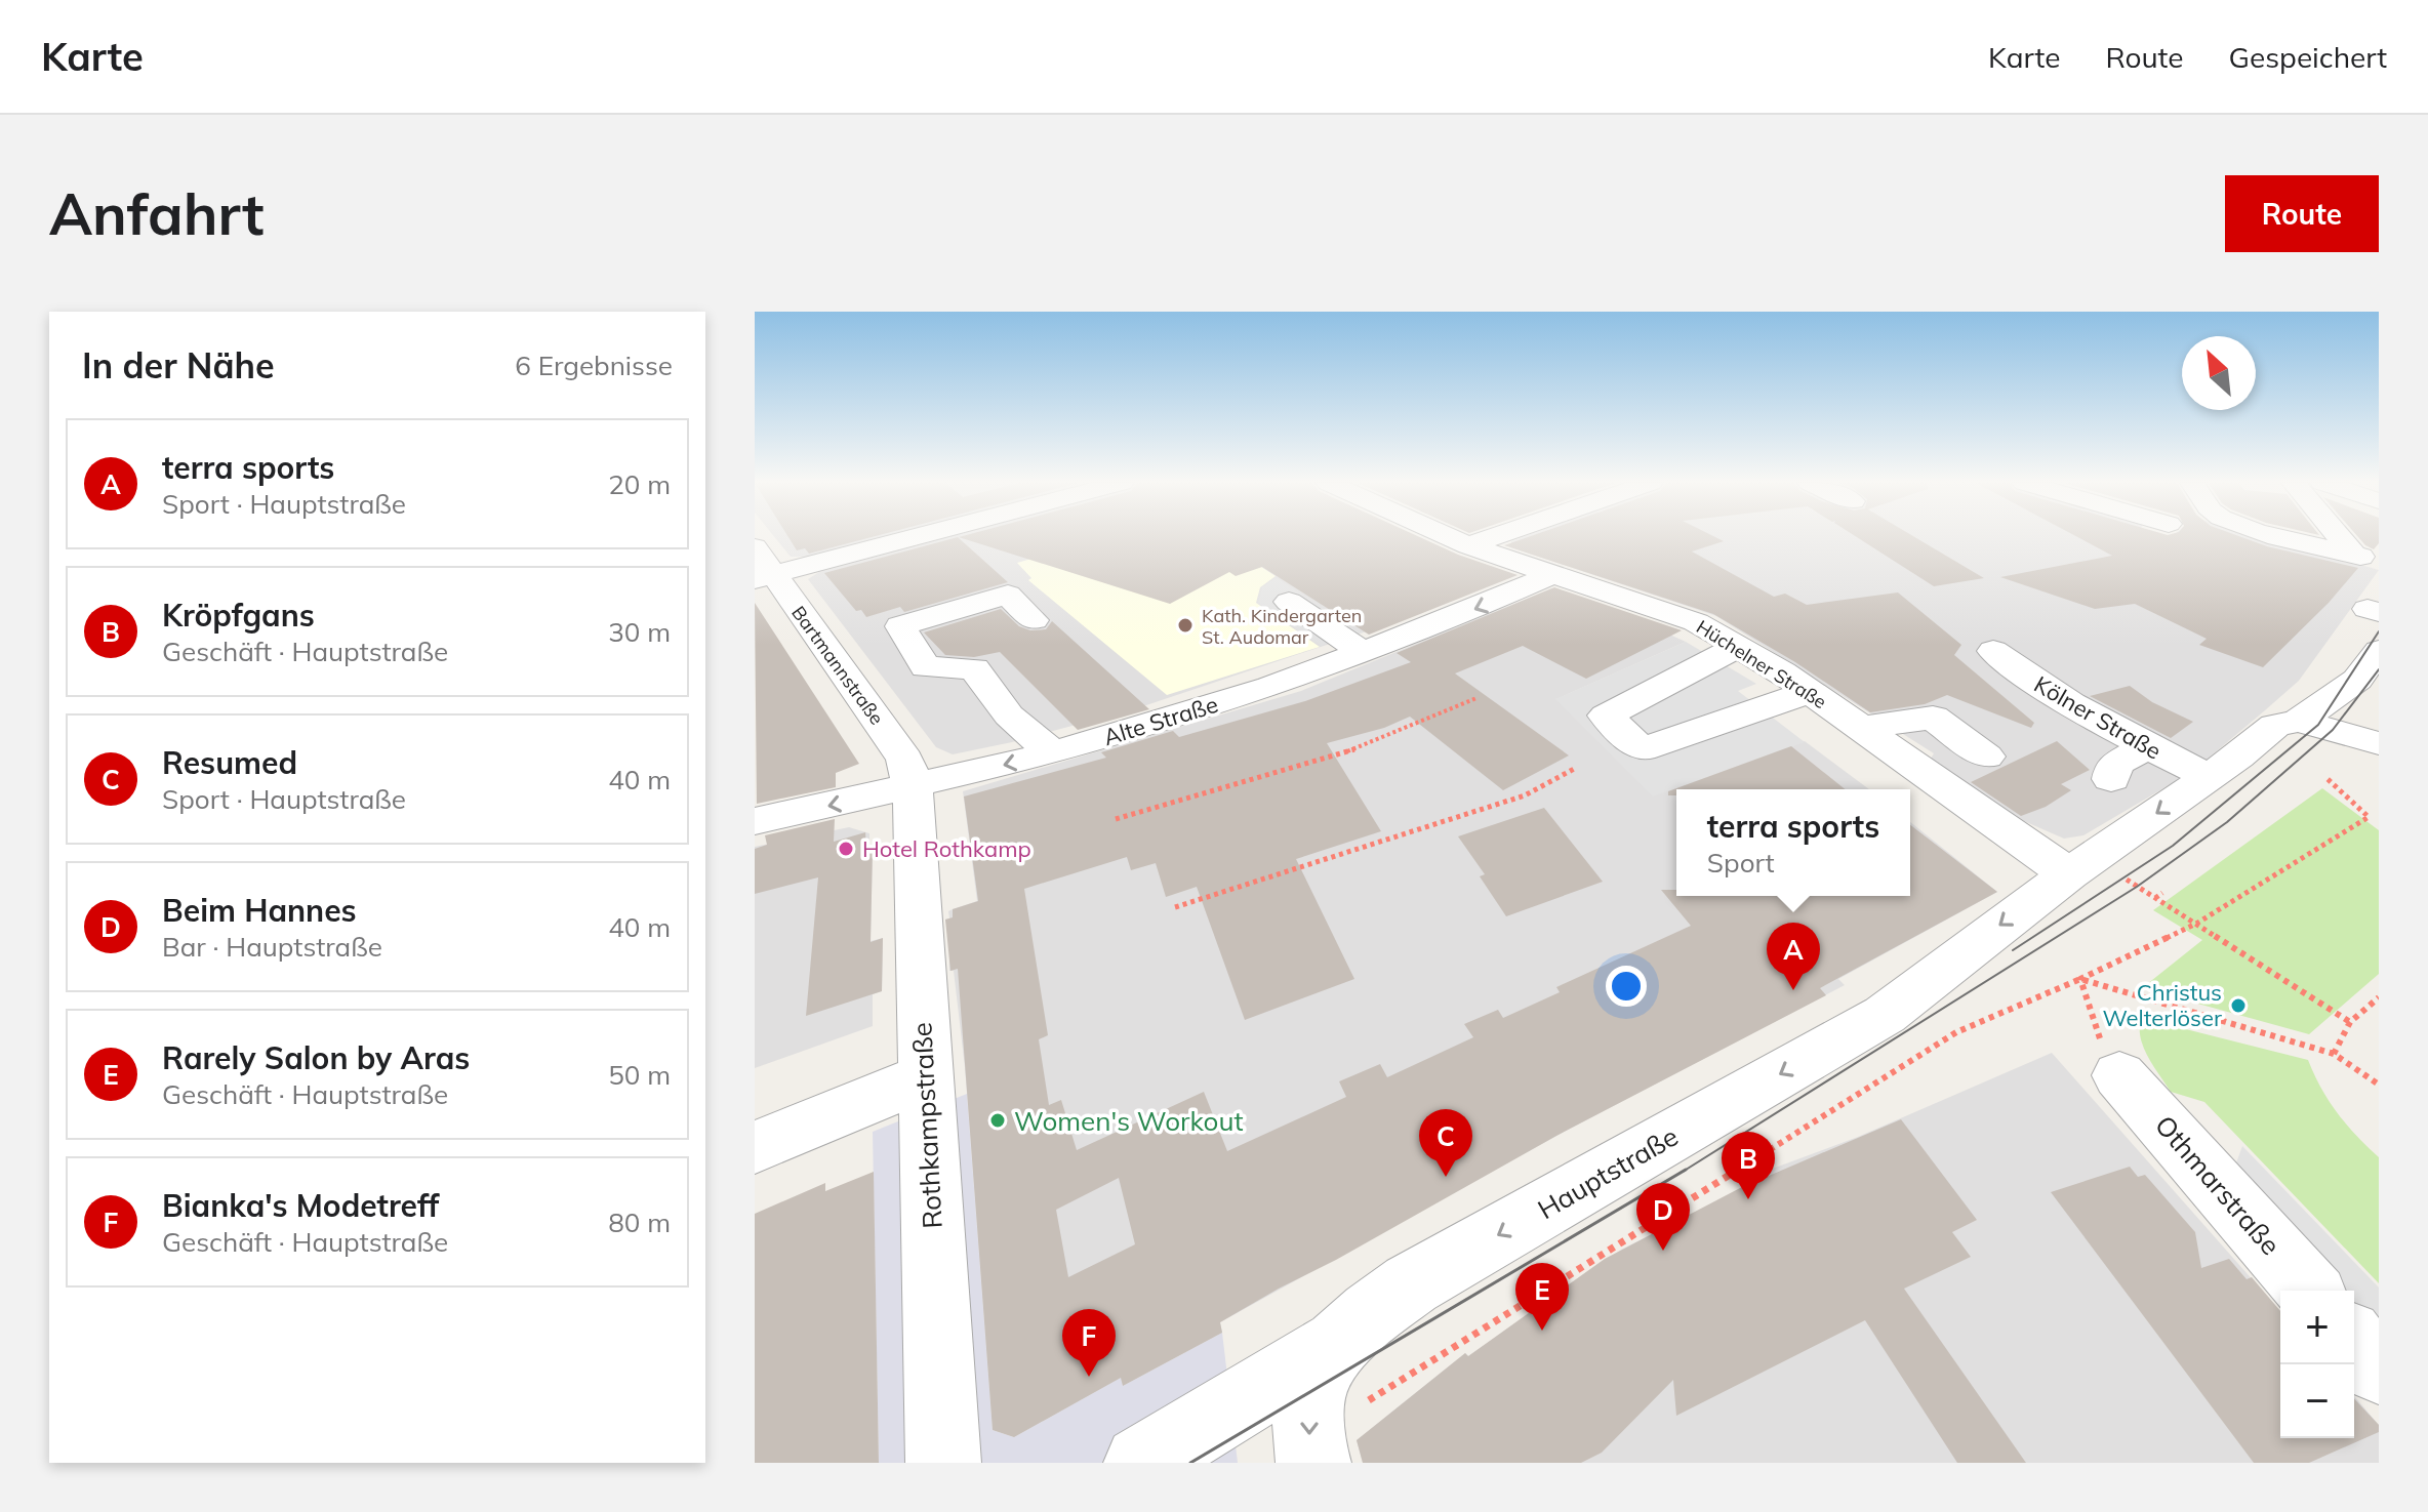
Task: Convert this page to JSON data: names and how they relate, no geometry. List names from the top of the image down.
{
  "streets": {
    "street": [
      "Hüchelner Straße",
      "Bartmannstraße",
      "Kölner Straße",
      "Alte Straße",
      "Rothkampstraße",
      "Hauptstraße",
      "Othmarstraße"
    ]
  },
  "crossings": [
    ["Hüchelner Straße", "Alte Straße"],
    ["Hüchelner Straße", "Hauptstraße"],
    ["Bartmannstraße", "Alte Straße"],
    ["Bartmannstraße", "Rothkampstraße"],
    ["Alte Straße", "Rothkampstraße"]
  ],
  "one_way": ["Hauptstraße"],
  "places": [
    "Kath. Kindergarten St. Audomar",
    "Hotel Rothkamp",
    "Christus Welterlöser",
    "Women's Workout"
  ],
  "north": "top left",
  "page": {
    "header": "Karte",
    "nav": ["Karte", "Route", "Gespeichert"],
    "buttons": "Route",
    "title": "Anfahrt",
    "heading": ["In der Nähe", "6 Ergebnisse"],
    "list": [
      {
        "mark": "A",
        "name": "terra sports",
        "note": "Sport · Hauptstraße",
        "value": "20 m"
      },
      {
        "mark": "B",
        "name": "Kröpfgans",
        "note": "Geschäft · Hauptstraße",
        "value": "30 m"
      },
      {
        "mark": "C",
        "name": "Resumed",
        "note": "Sport · Hauptstraße",
        "value": "40 m"
      },
      {
        "mark": "D",
        "name": "Beim Hannes",
        "note": "Bar · Hauptstraße",
        "value": "40 m"
      },
      {
        "mark": "E",
        "name": "Rarely Salon by Aras",
        "note": "Geschäft · Hauptstraße",
        "value": "50 m"
      },
      {
        "mark": "F",
        "name": "Bianka's Modetreff",
        "note": "Geschäft · Hauptstraße",
        "value": "80 m"
      }
    ],
    "popup": ["terra sports", "Sport"],
    "pins": [
      "A",
      "C",
      "B",
      "D",
      "E",
      "F"
    ],
    "map_buttons": ["+", "−"]
  }
}
